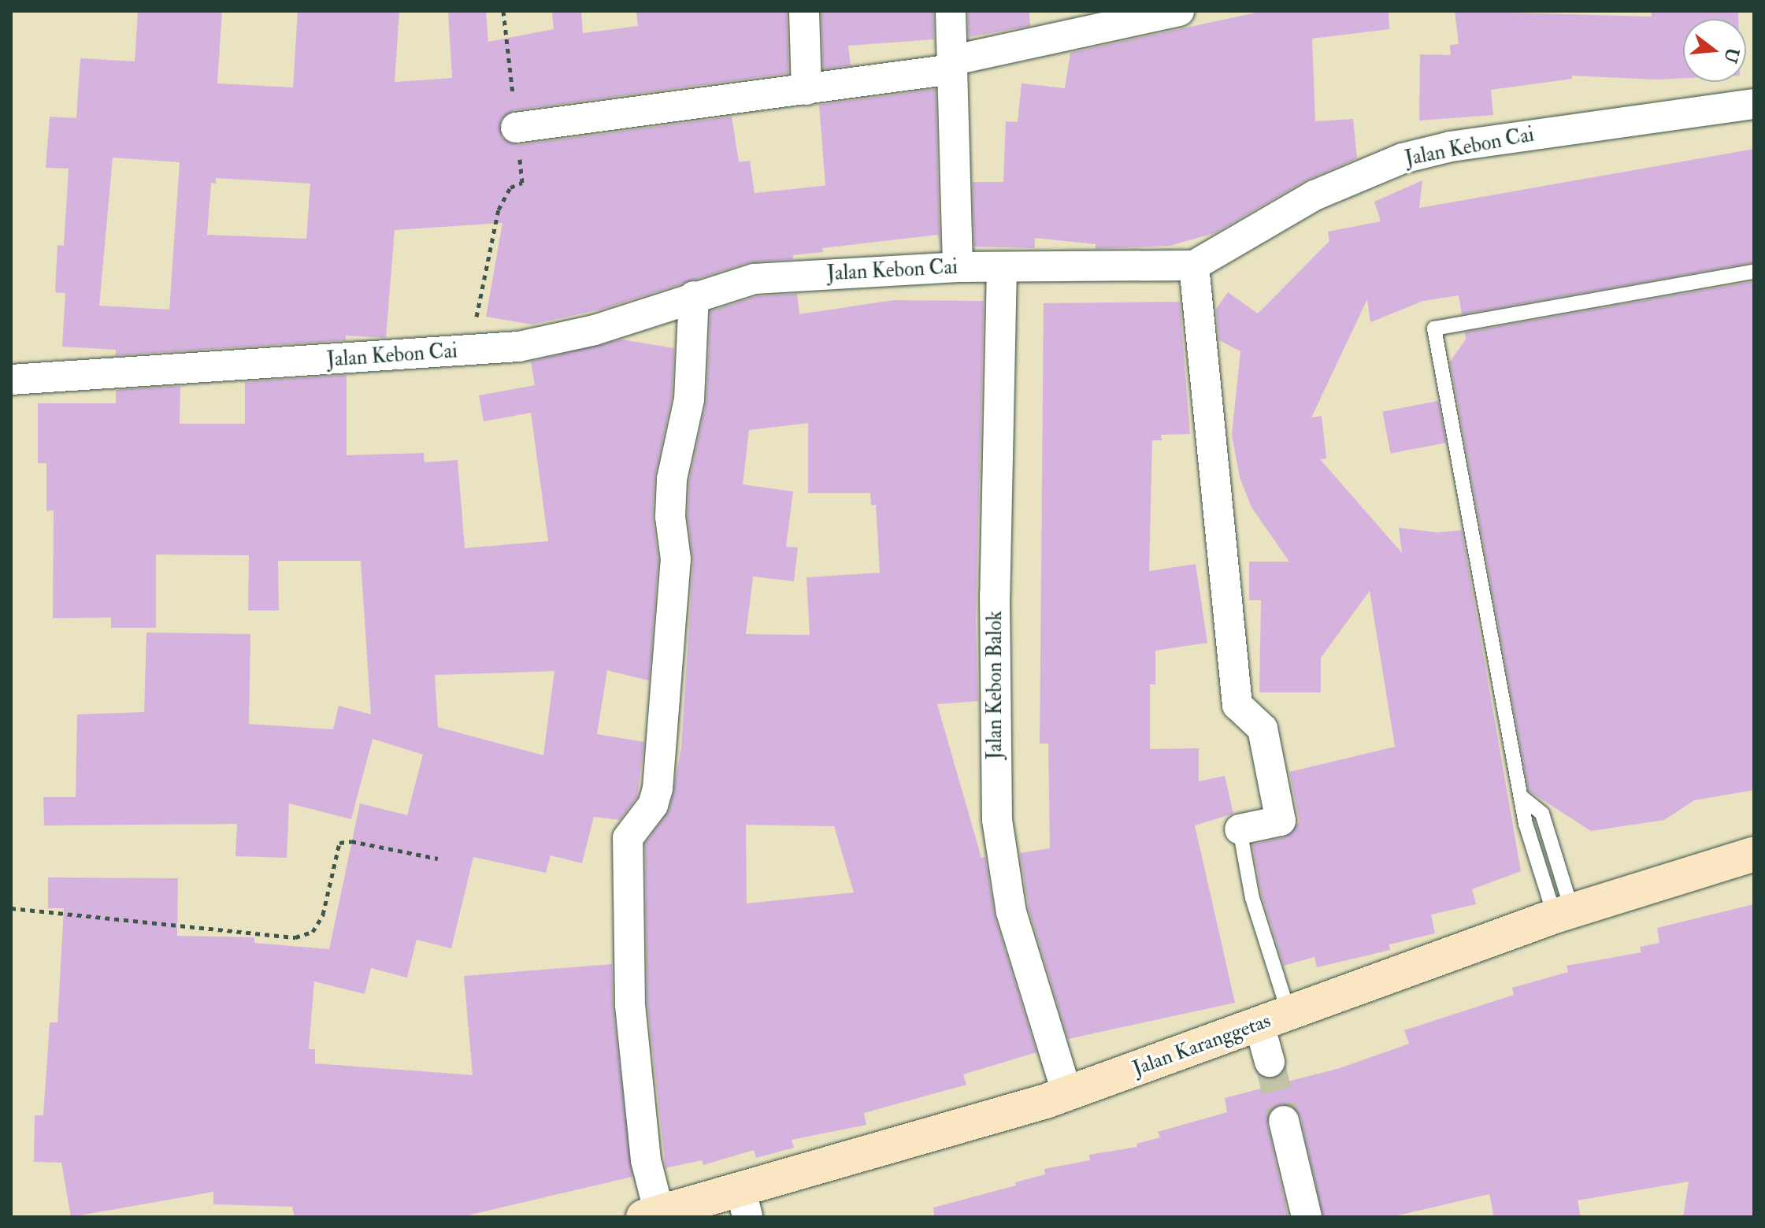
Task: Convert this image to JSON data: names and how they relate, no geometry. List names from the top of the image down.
{
  "streets": {
    "street": ["Jalan Kebon Cai", "Jalan Kebon Balok", "Jalan Karanggetas"]
  },
  "crossings": [
    ["Jalan Kebon Cai", "Jalan Kebon Balok"],
    ["Jalan Kebon Balok", "Jalan Karanggetas"]
  ],
  "north": "right"
}
